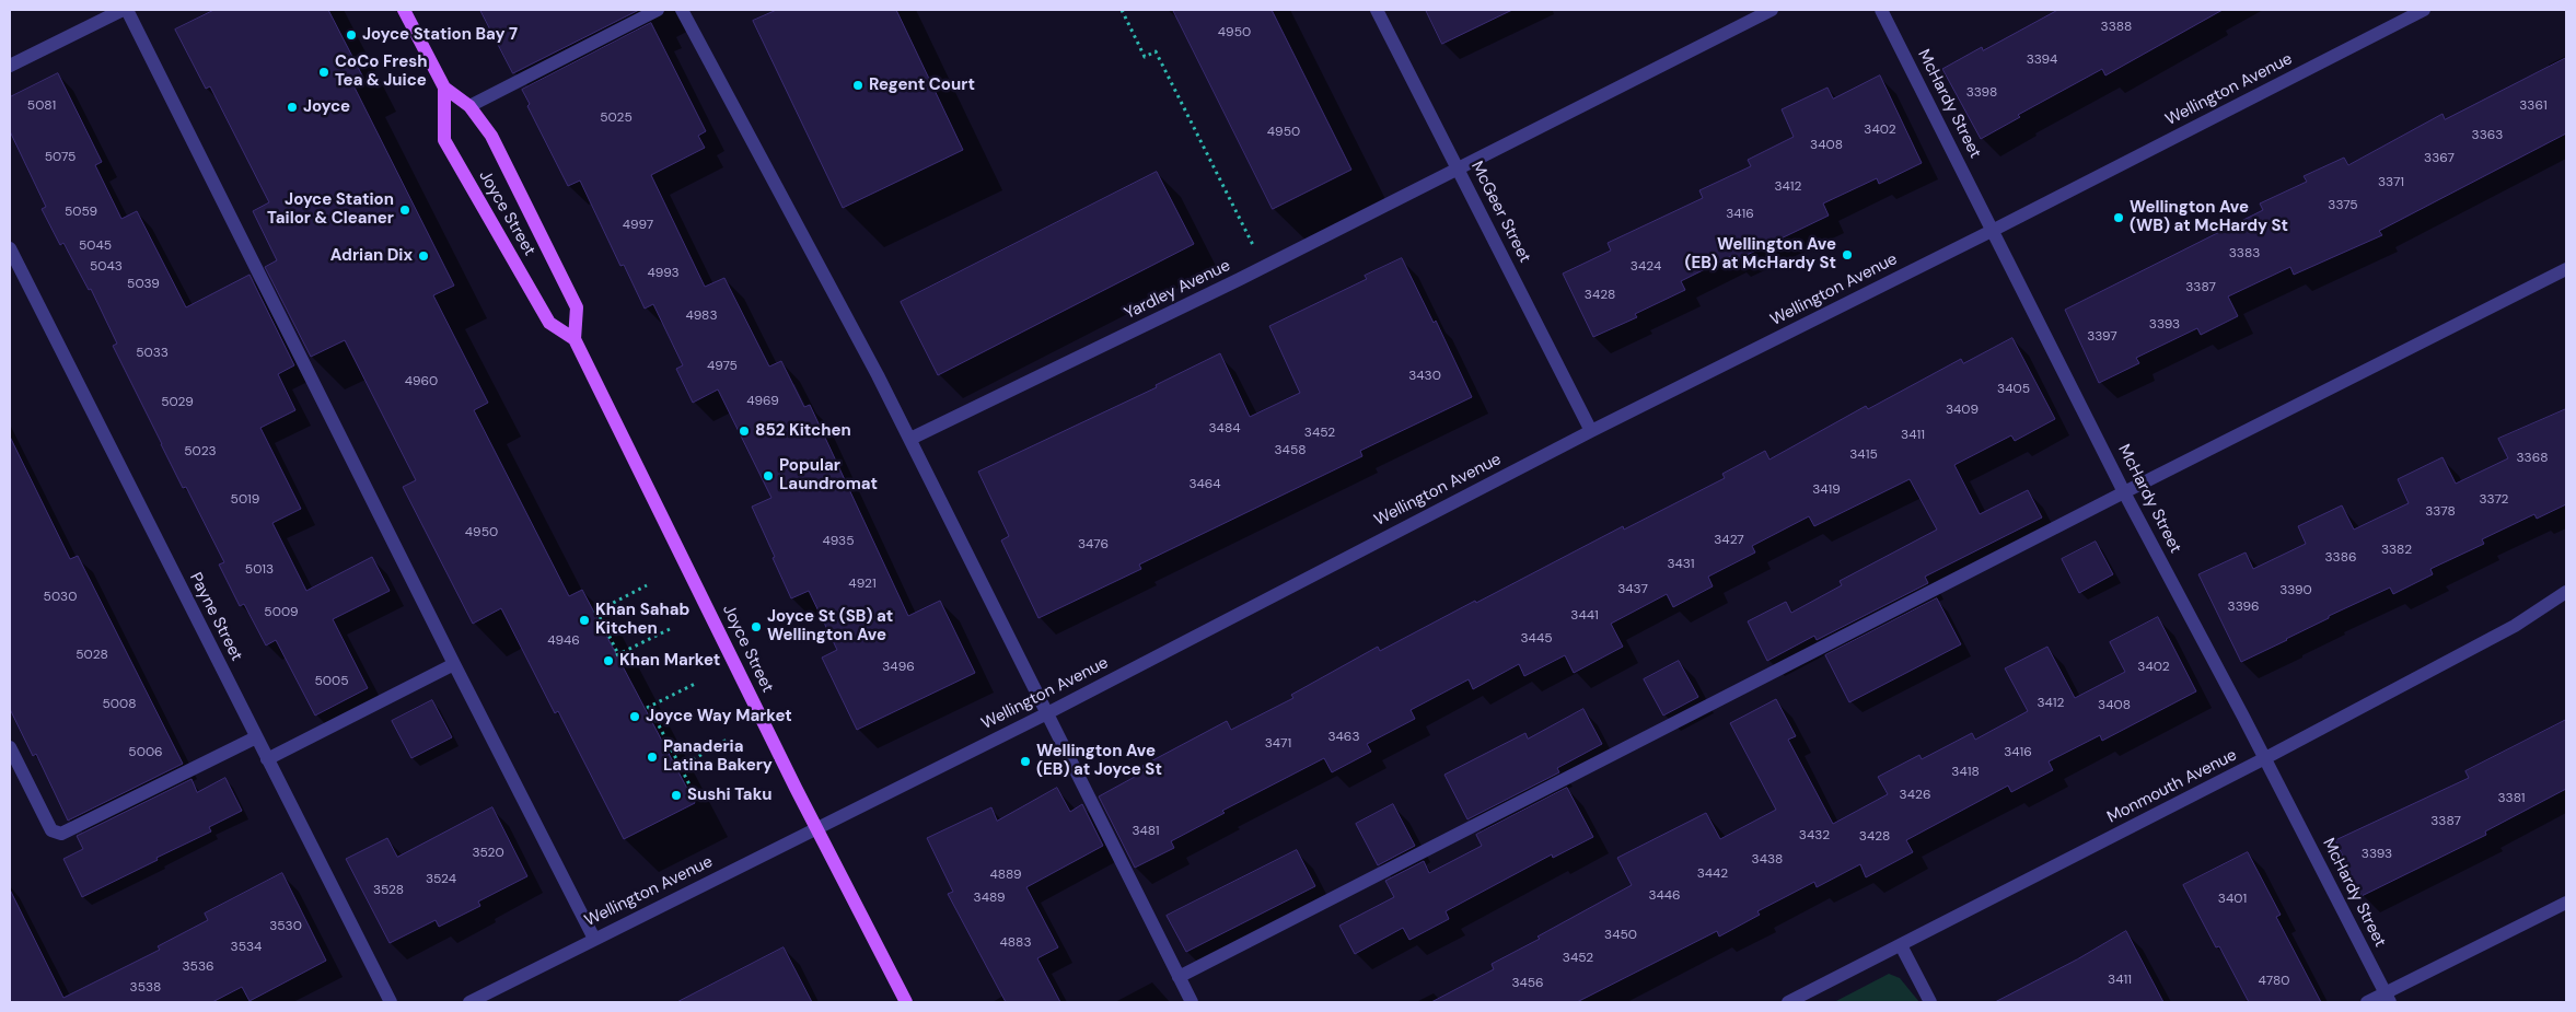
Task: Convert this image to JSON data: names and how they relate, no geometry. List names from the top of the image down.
{
  "streets": {
    "main road": ["Joyce Street"],
    "street": [
      "Wellington Avenue",
      "McHardy Street",
      "McGeer Street",
      "Yardley Avenue",
      "Payne Street",
      "Monmouth Avenue"
    ]
  },
  "crossings": [
    ["Wellington Avenue", "McHardy Street"],
    ["Wellington Avenue", "McGeer Street"],
    ["Wellington Avenue", "Joyce Street"],
    ["McHardy Street", "Monmouth Avenue"],
    ["McGeer Street", "Yardley Avenue"]
  ],
  "places": [
    "Joyce Station Bay 7",
    "CoCo Fresh Tea & Juice",
    "Regent Court",
    "Joyce",
    "Joyce Station Tailor & Cleaner",
    "Wellington Ave (WB) at McHardy St",
    "Wellington Ave (EB) at McHardy St",
    "Adrian Dix",
    "852 Kitchen",
    "Popular Laundromat",
    "Khan Sahab Kitchen",
    "Joyce St (SB) at Wellington Ave",
    "Khan Market",
    "Joyce Way Market",
    "Panaderia Latina Bakery",
    "Wellington Ave (EB) at Joyce St",
    "Sushi Taku"
  ],
  "house_numbers": [
    "3388",
    "4950",
    "3394",
    "3398",
    "5081",
    "3361",
    "5025",
    "3402",
    "4950",
    "3363",
    "3408",
    "5075",
    "3367",
    "3371",
    "3412",
    "3375",
    "5059",
    "3416",
    "4997",
    "5045",
    "3383",
    "5043",
    "3424",
    "4993",
    "5039",
    "3387",
    "3428",
    "4983",
    "3393",
    "3397",
    "5033",
    "4975",
    "3430",
    "4960",
    "3405",
    "4969",
    "5029",
    "3409",
    "3484",
    "3452",
    "3411",
    "3458",
    "5023",
    "3415",
    "3368",
    "3464",
    "3419",
    "5019",
    "3372",
    "3378",
    "4950",
    "3427",
    "4935",
    "3476",
    "3382",
    "3386",
    "3431",
    "5013",
    "4921",
    "3437",
    "3390",
    "5030",
    "3396",
    "5009",
    "3441",
    "3445",
    "4946",
    "5028",
    "3496",
    "3402",
    "5005",
    "3412",
    "5008",
    "3408",
    "3463",
    "3471",
    "5006",
    "3416",
    "3418",
    "3426",
    "3381",
    "3387",
    "3481",
    "3432",
    "3428",
    "3520",
    "3393",
    "3438",
    "3442",
    "4889",
    "3524",
    "3528",
    "3446",
    "3489",
    "3401",
    "3530",
    "3450",
    "4883",
    "3534",
    "3452",
    "3536",
    "3411",
    "4780",
    "3456",
    "3538"
  ]
}
